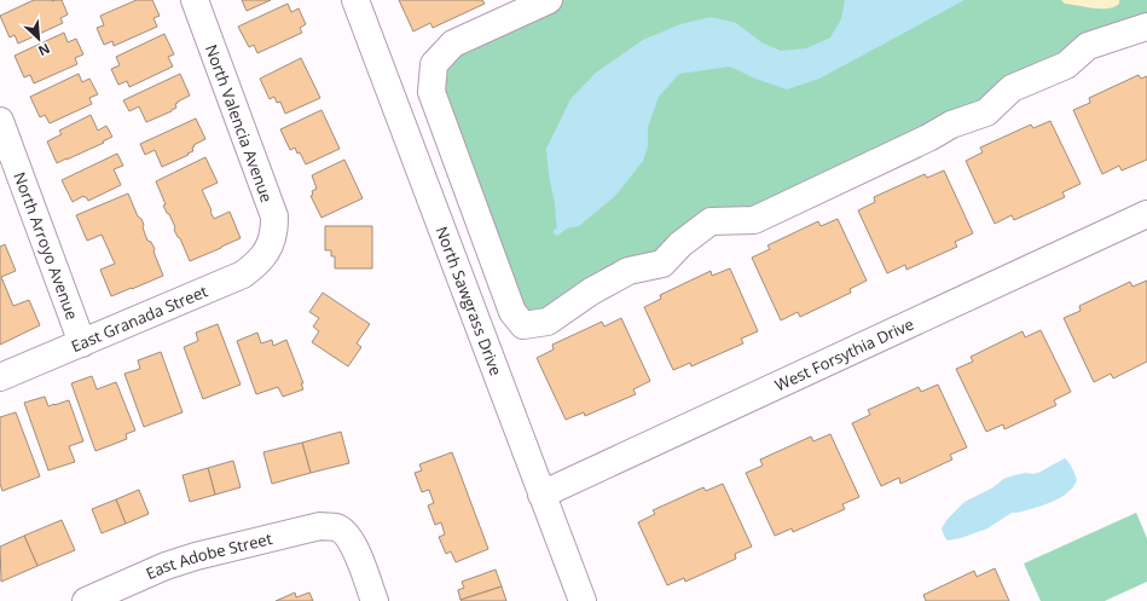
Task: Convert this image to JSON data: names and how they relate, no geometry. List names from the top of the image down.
{
  "streets": {
    "street": [
      "North Valencia Avenue",
      "North Arroyo Avenue",
      "North Sawgrass Drive",
      "East Granada Street",
      "West Forsythia Drive",
      "East Adobe Street"
    ]
  },
  "crossings": [
    ["North Valencia Avenue", "East Granada Street"],
    ["North Arroyo Avenue", "East Granada Street"],
    ["North Sawgrass Drive", "West Forsythia Drive"]
  ],
  "north": "bottom right"
}
